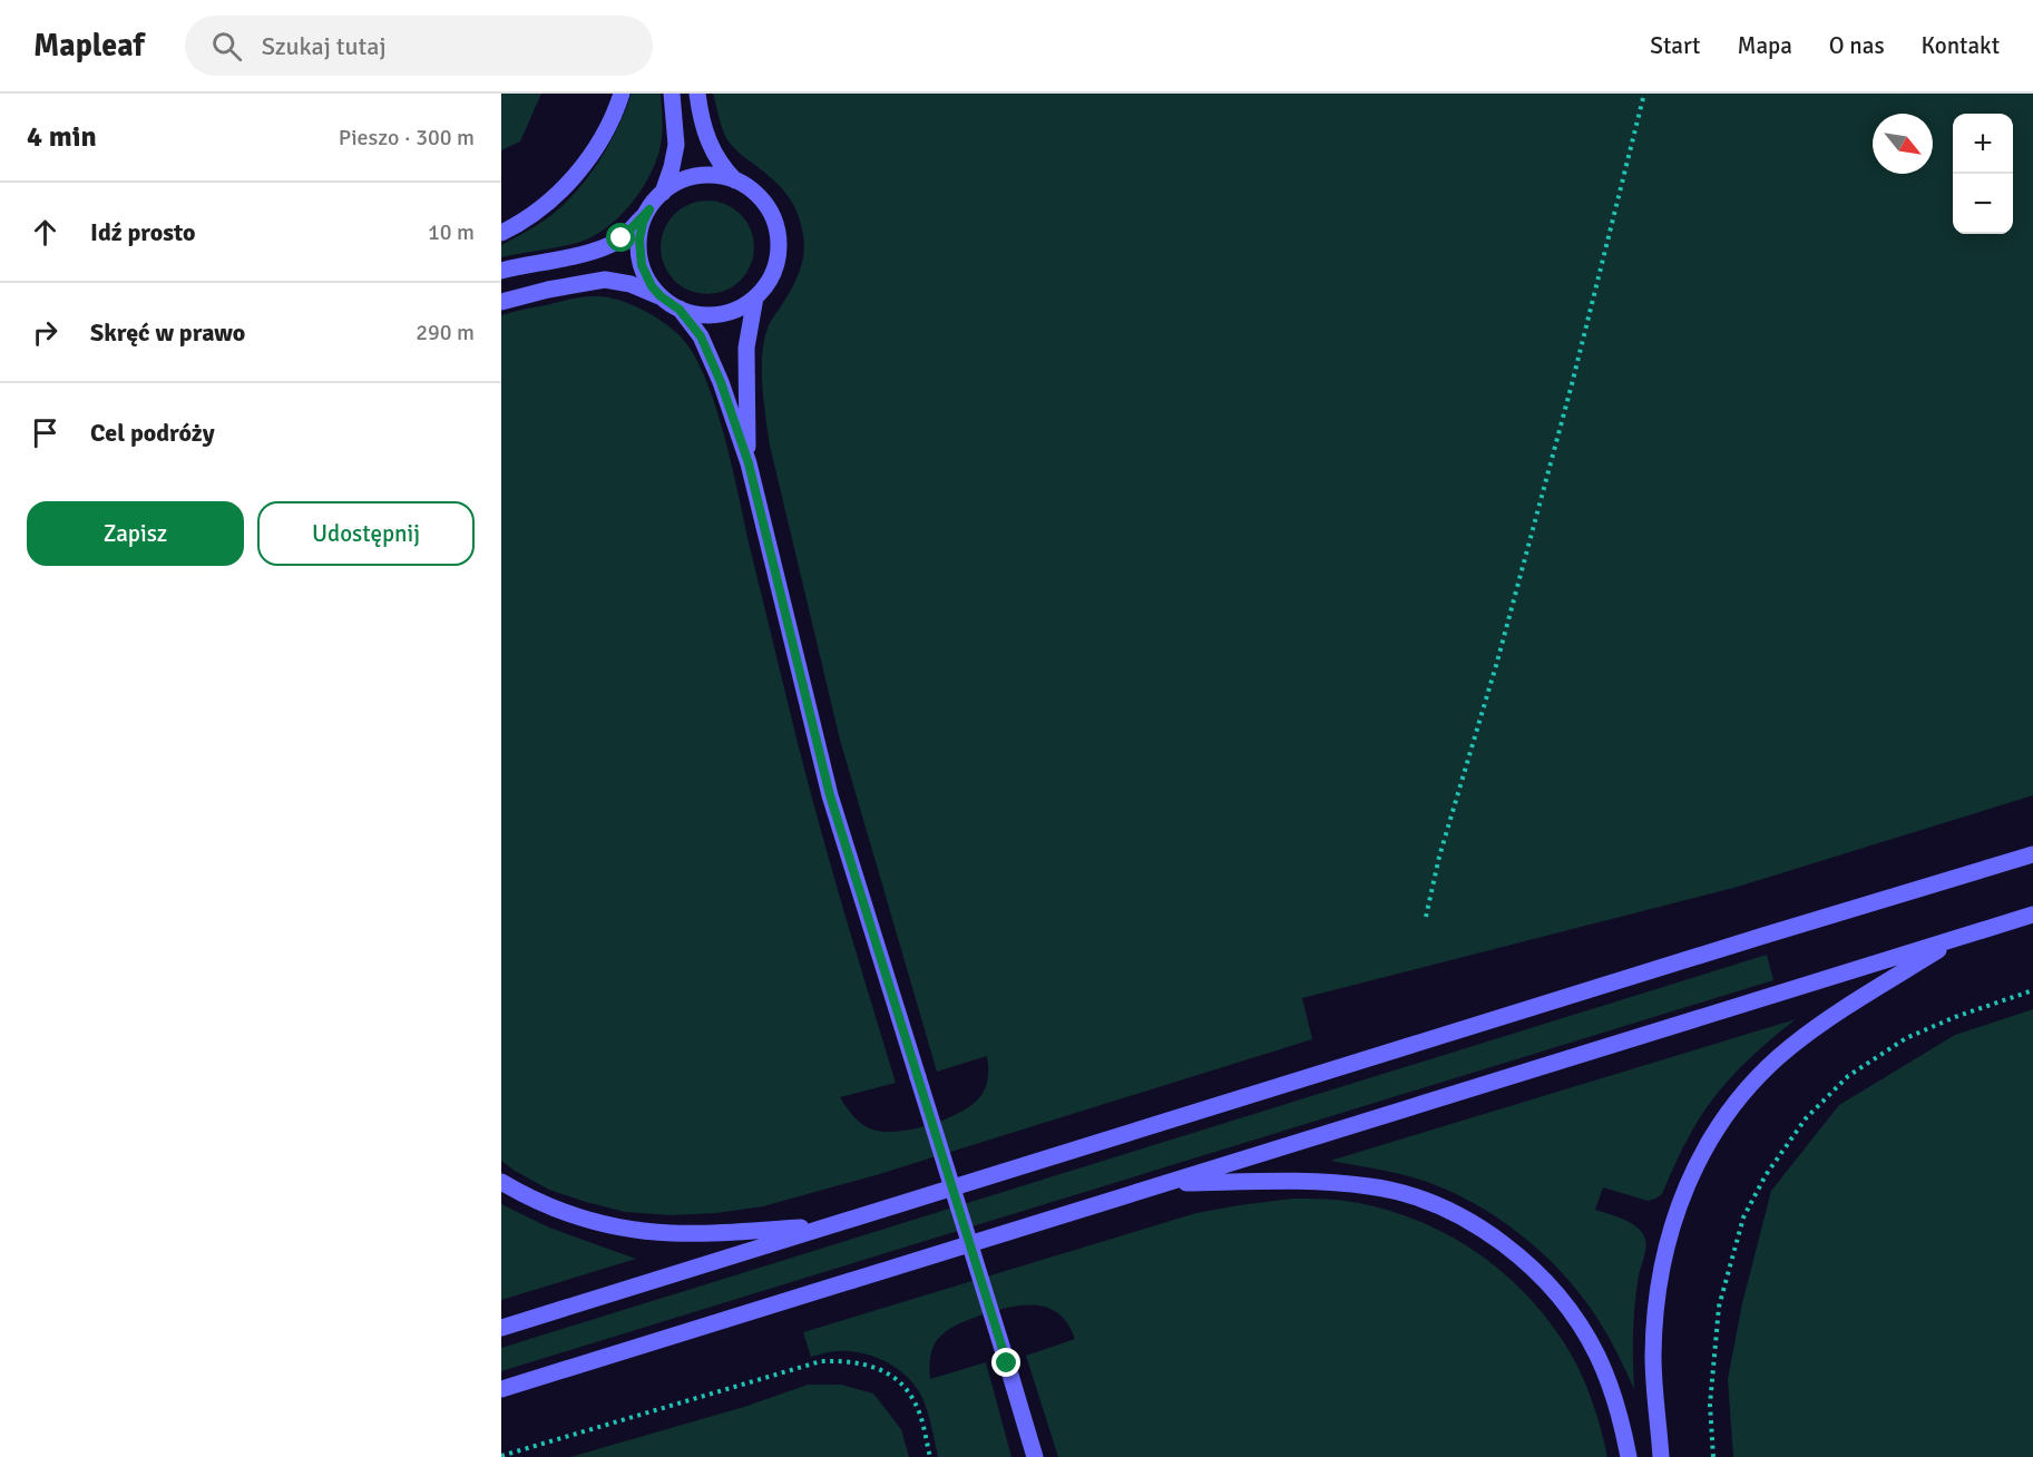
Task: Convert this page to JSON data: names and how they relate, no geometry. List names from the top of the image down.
{
  "north": "bottom right",
  "page": {
    "header": "Mapleaf",
    "search": "Szukaj tutaj",
    "nav": [
      "Start",
      "Mapa",
      "O nas",
      "Kontakt"
    ],
    "heading": ["4 min", "Pieszo · 300 m"],
    "map_buttons": ["+", "−"],
    "list": [
      ["Idź prosto", "10 m"],
      ["Skręć w prawo", "290 m"],
      "Cel podróży"
    ],
    "buttons": ["Zapisz", "Udostępnij"]
  }
}
